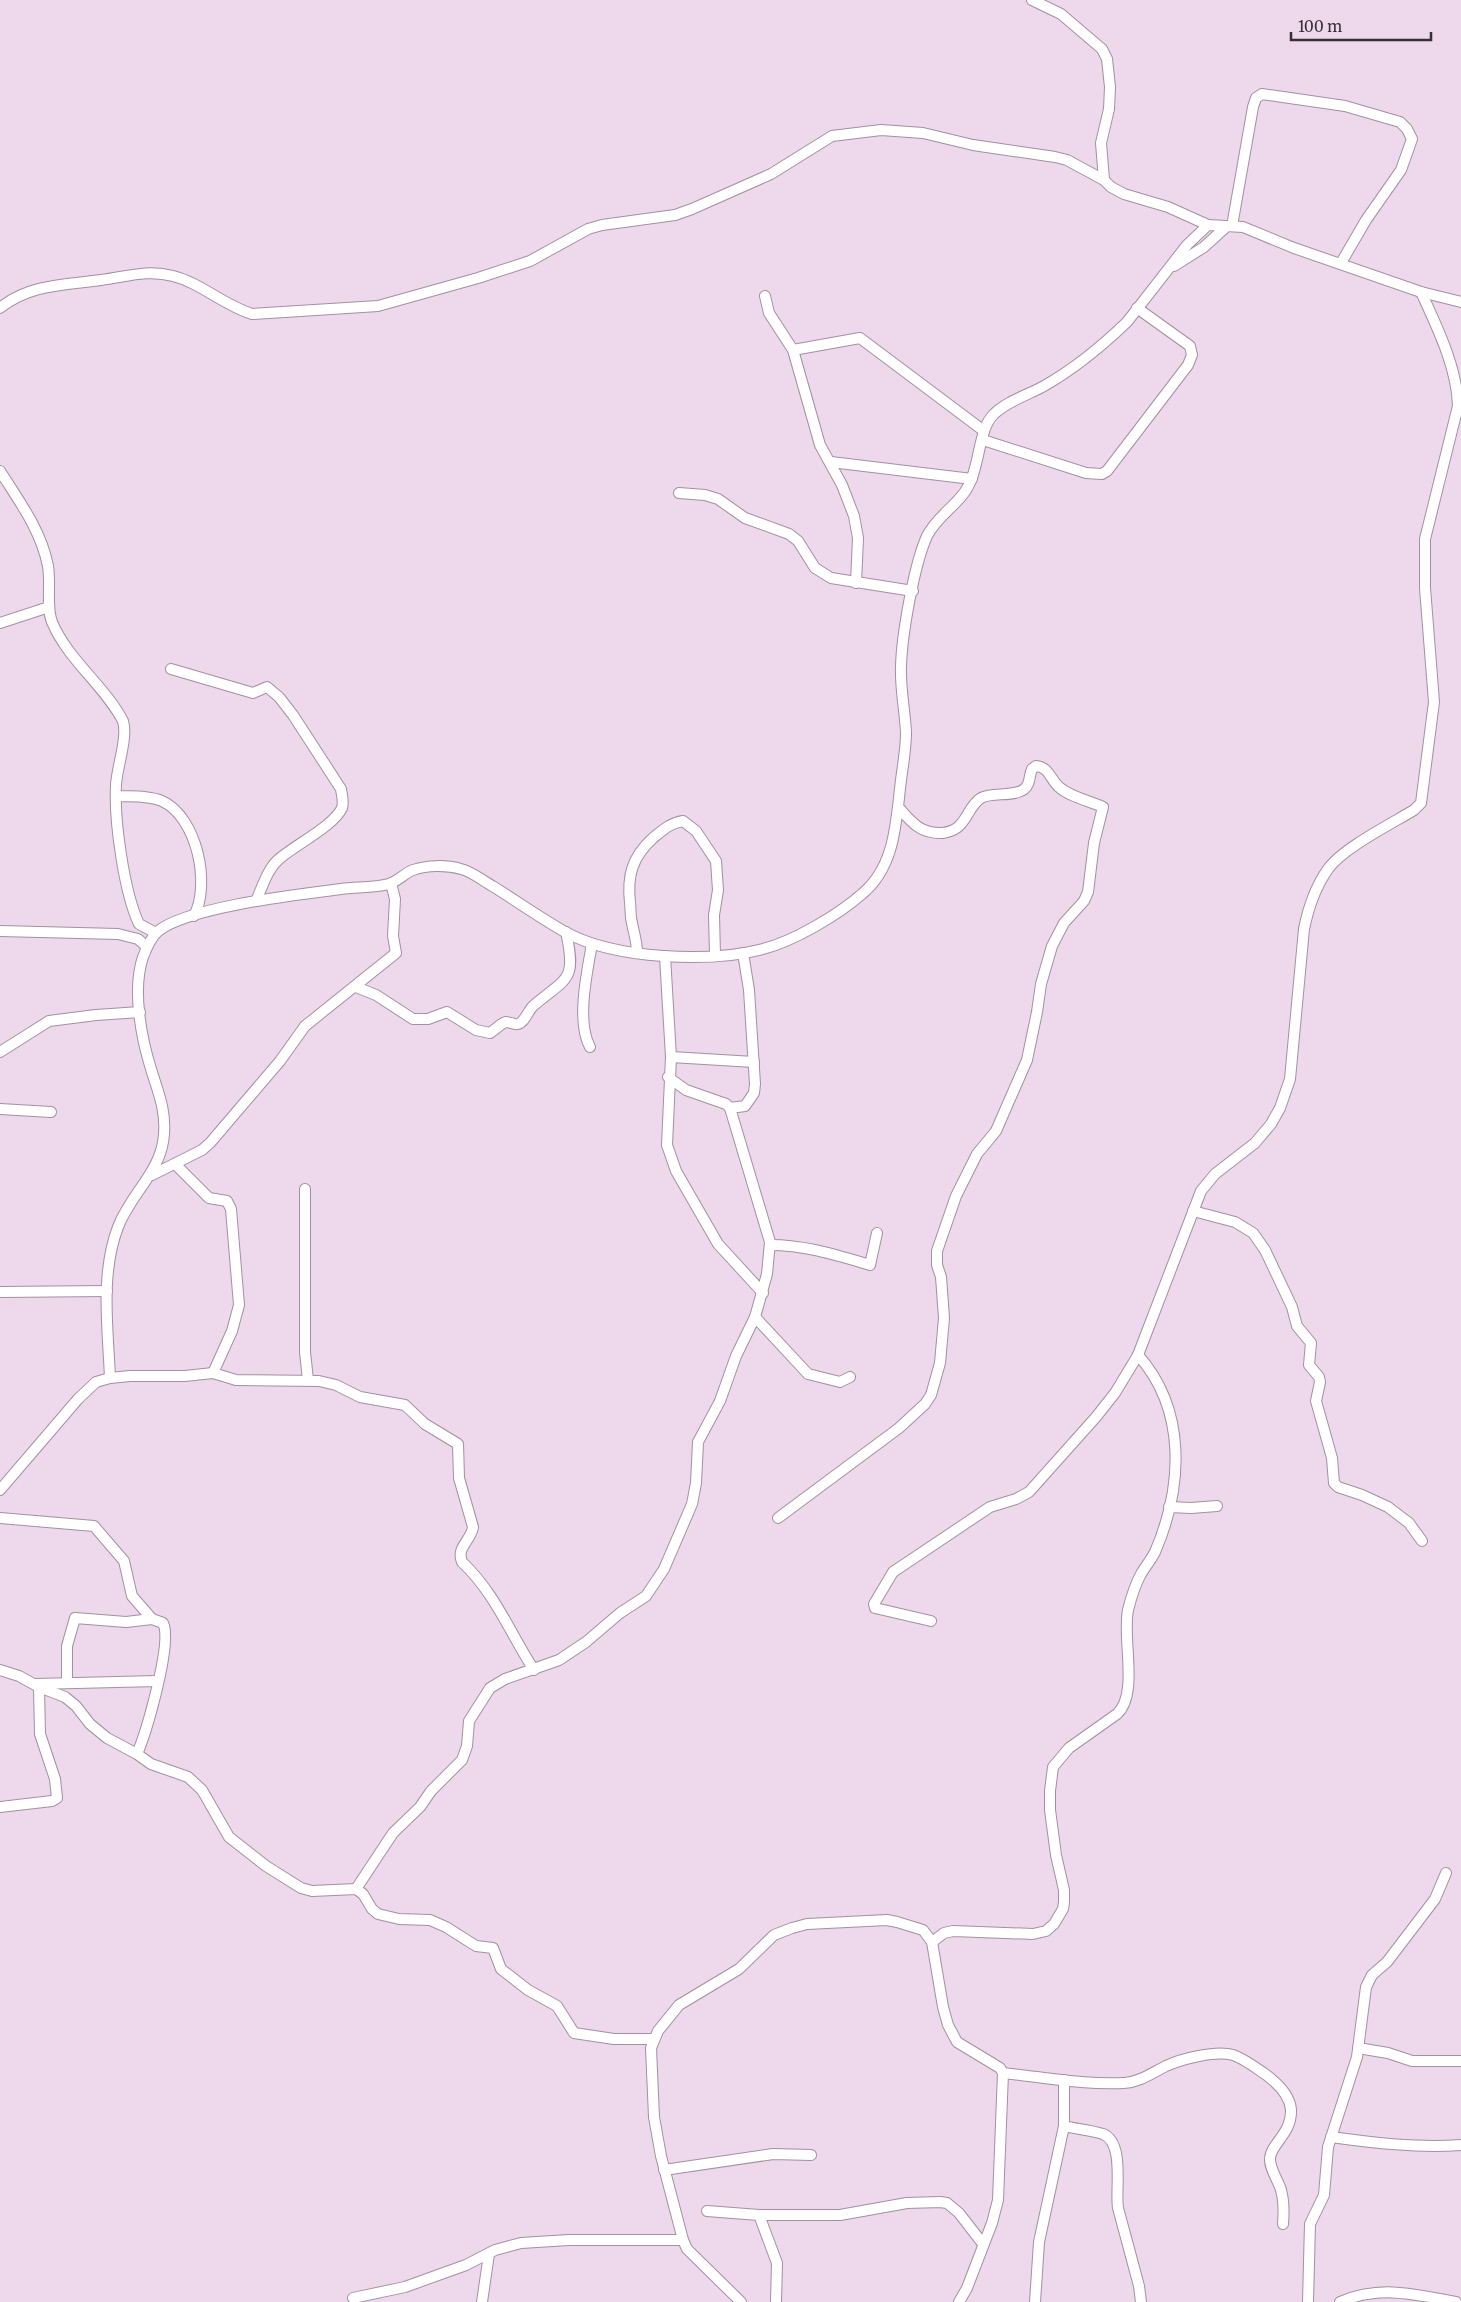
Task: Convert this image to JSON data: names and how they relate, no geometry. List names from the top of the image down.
{
  "scale_bar": "100 m"
}
